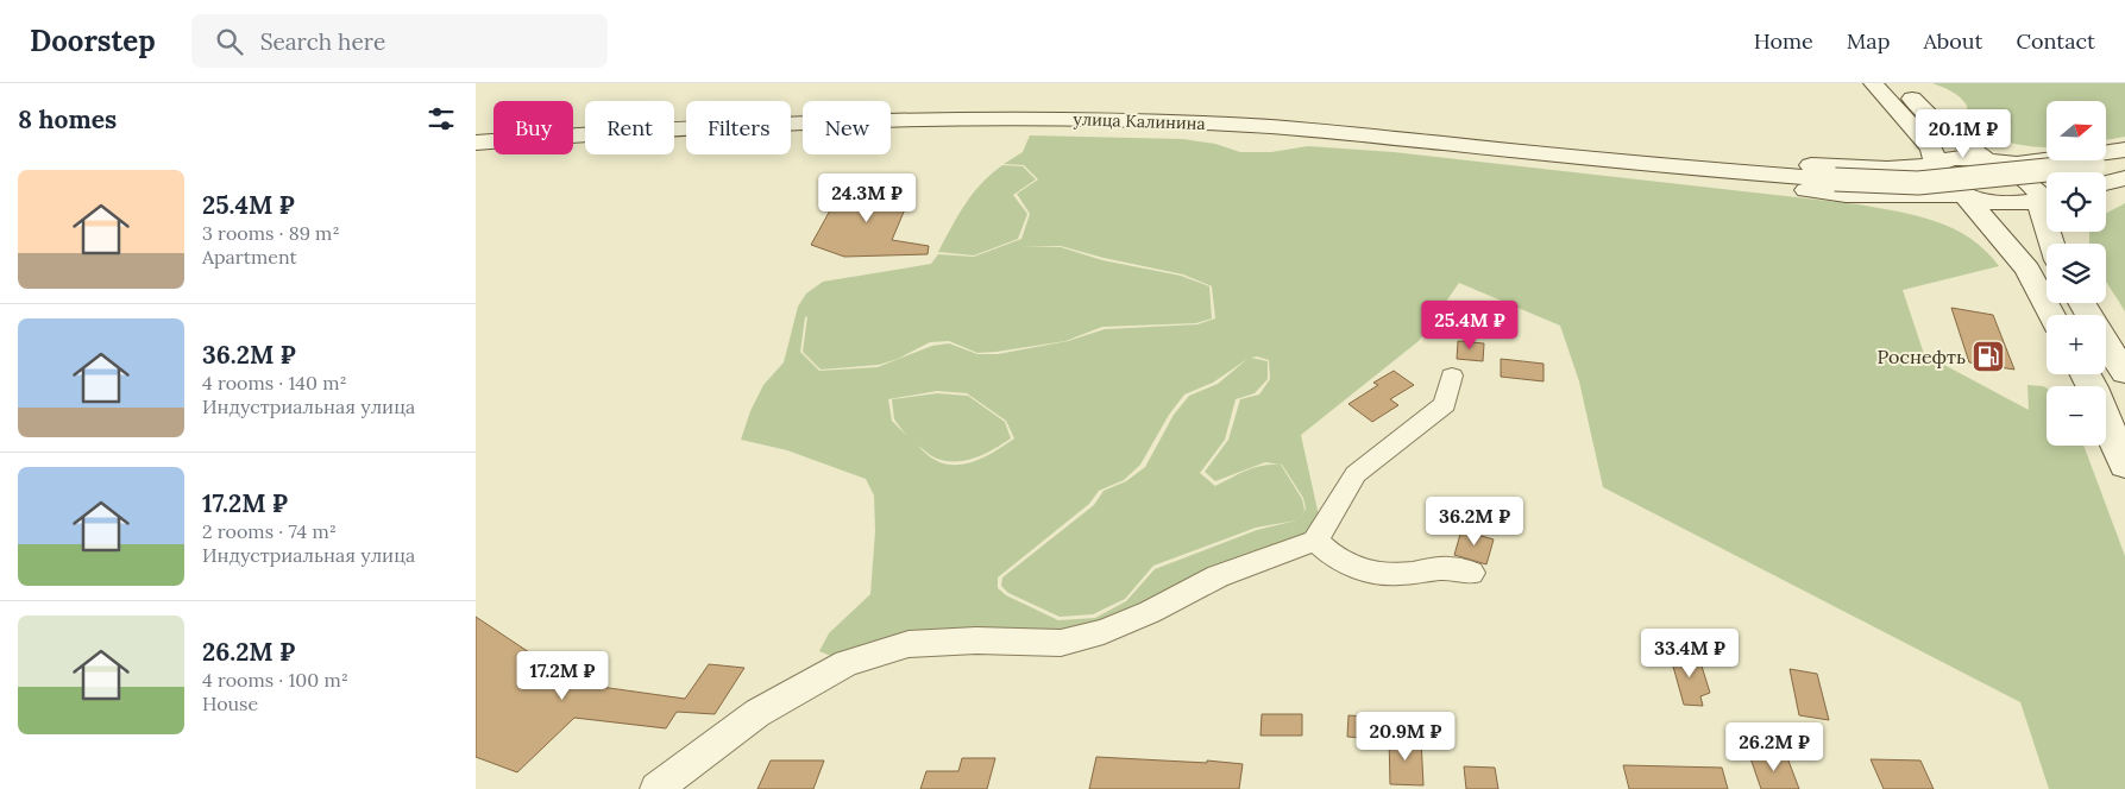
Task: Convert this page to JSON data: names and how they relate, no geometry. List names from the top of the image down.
{
  "streets": {
    "main road": ["улица Калинина"]
  },
  "places": {
    "fuel station": ["Роснефть"]
  },
  "north": "right",
  "page": {
    "header": "Doorstep",
    "search": "Search here",
    "nav": [
      "Home",
      "Map",
      "About",
      "Contact"
    ],
    "heading": "8 homes",
    "map_buttons": ["+", "−"],
    "chip": [
      "Buy",
      "Rent",
      "Filters",
      "New"
    ],
    "price": [
      "20.1M ₽",
      "24.3M ₽",
      "25.4M ₽",
      "36.2M ₽",
      "33.4M ₽",
      "17.2M ₽",
      "20.9M ₽",
      "26.2M ₽"
    ],
    "list": [
      {
        "name": "25.4M ₽",
        "note": "3 rooms · 89 m² · Apartment"
      },
      {
        "name": "36.2M ₽",
        "note": "4 rooms · 140 m² · Индустриальная улица"
      },
      {
        "name": "17.2M ₽",
        "note": "2 rooms · 74 m² · Индустриальная улица"
      },
      {
        "name": "26.2M ₽",
        "note": "4 rooms · 100 m² · House"
      }
    ]
  }
}
